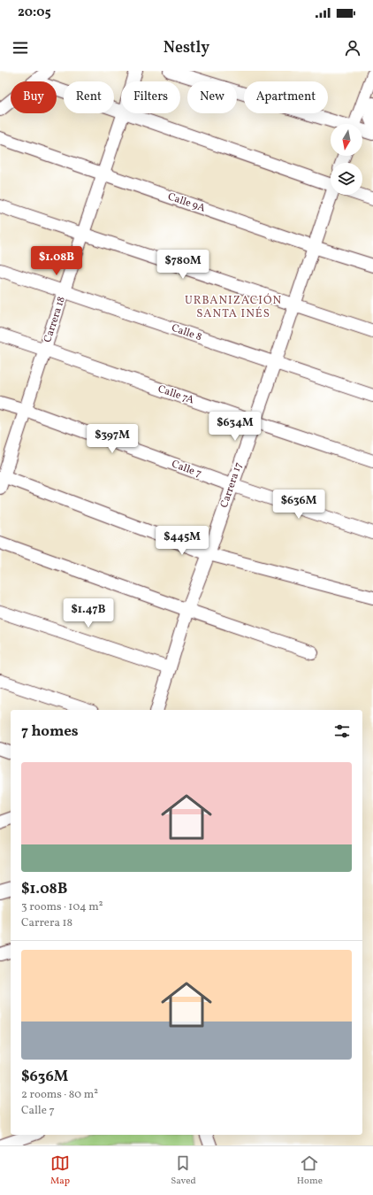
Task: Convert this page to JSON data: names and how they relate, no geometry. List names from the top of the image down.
{
  "streets": {
    "street": [
      "Calle 9A",
      "Carrera 18",
      "Calle 8",
      "Calle 7A",
      "Calle 7",
      "Carrera 17"
    ]
  },
  "crossings": [
    ["Calle 9A", "Carrera 18"],
    ["Calle 9A", "Carrera 17"],
    ["Carrera 18", "Calle 8"],
    ["Carrera 18", "Calle 7A"],
    ["Carrera 18", "Calle 7"],
    ["Calle 8", "Carrera 17"],
    ["Calle 7A", "Carrera 17"],
    ["Calle 7", "Carrera 17"]
  ],
  "districts": ["URBANIZACIÓN SANTA INÉS"],
  "north": "bottom",
  "page": {
    "status": "20:05",
    "header": "Nestly",
    "chip": [
      "Buy",
      "Rent",
      "Filters",
      "New",
      "Apartment"
    ],
    "price": [
      "$1.08B",
      "$780M",
      "$634M",
      "$397M",
      "$636M",
      "$445M",
      "$1.47B"
    ],
    "heading": "7 homes",
    "list": [
      {
        "name": "$1.08B",
        "note": "3 rooms · 104 m² · Carrera 18"
      },
      {
        "name": "$636M",
        "note": "2 rooms · 80 m² · Calle 7"
      }
    ],
    "tabs": ["Map", "Saved", "Home"]
  }
}
